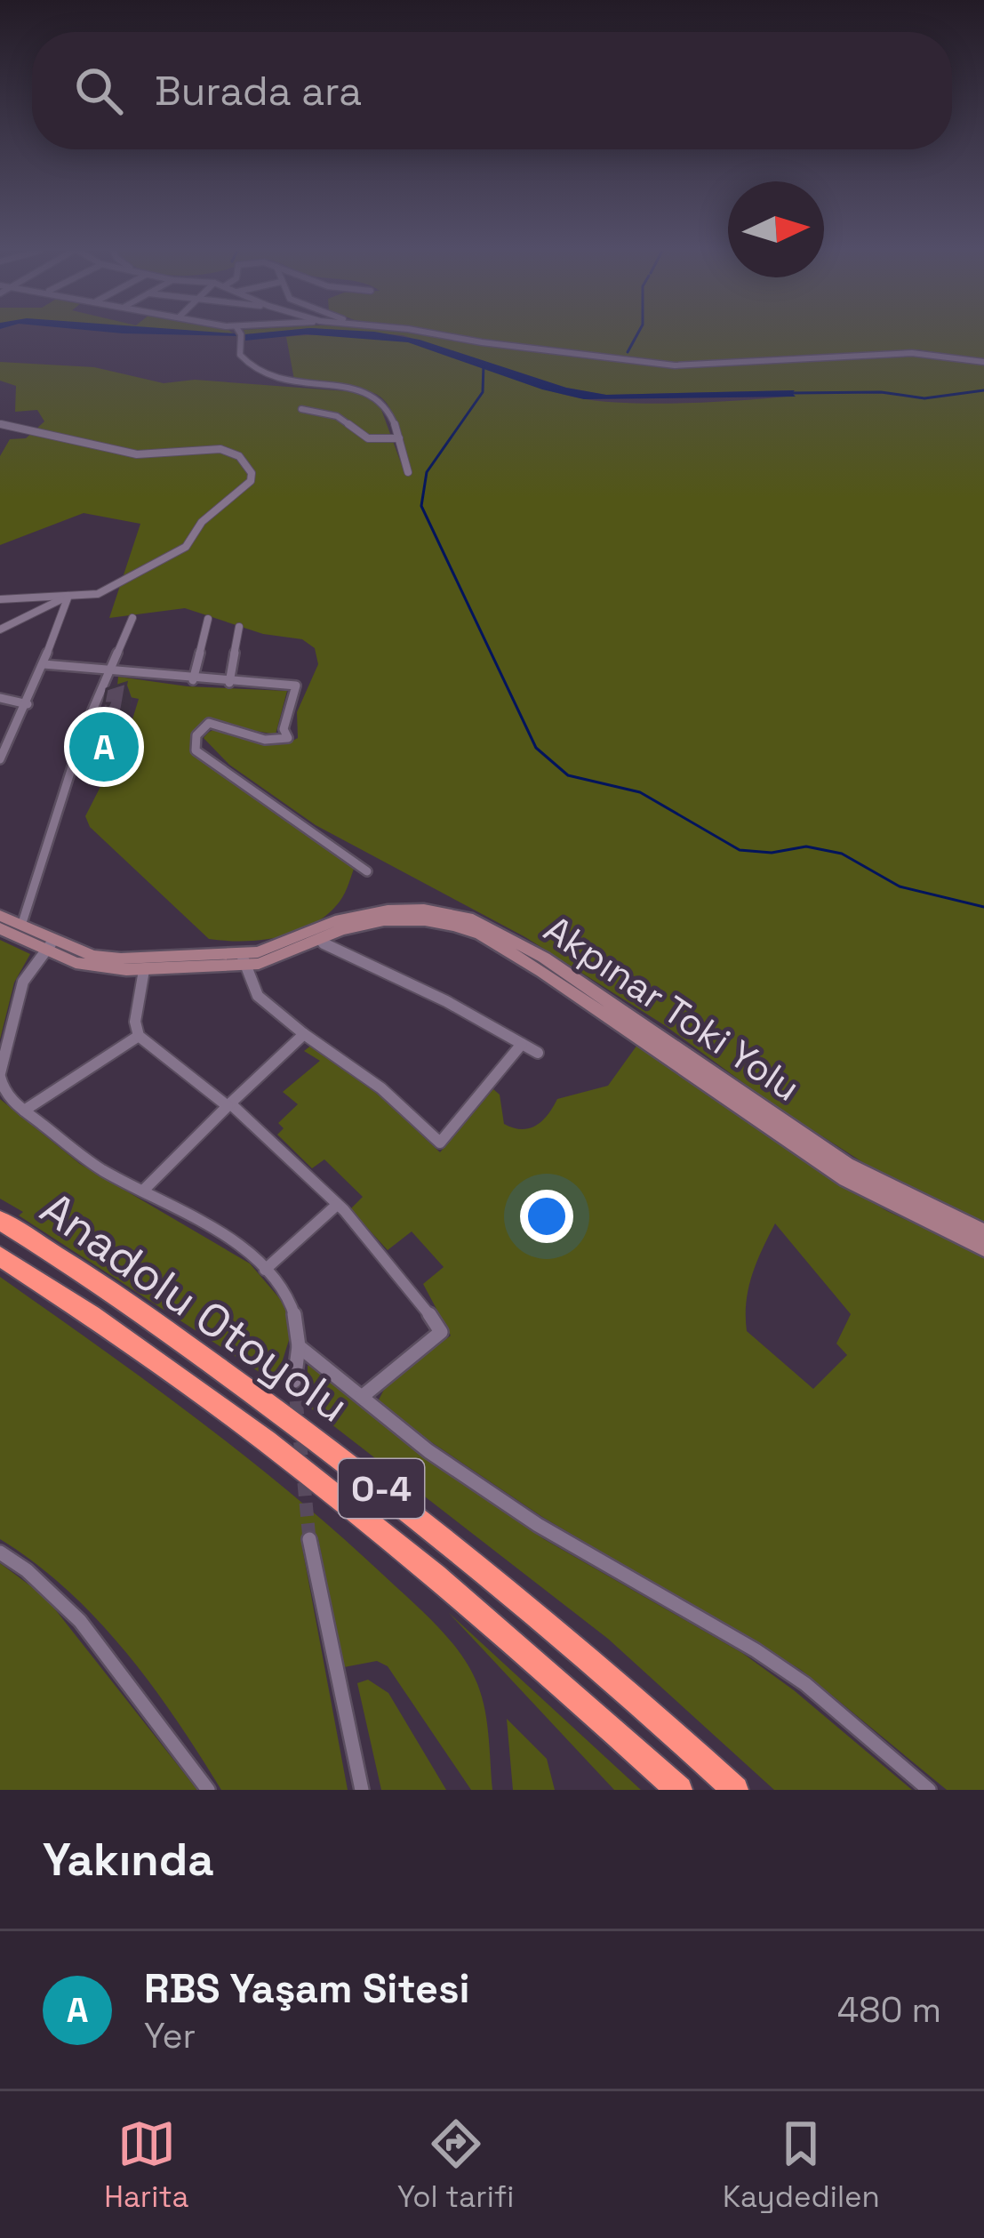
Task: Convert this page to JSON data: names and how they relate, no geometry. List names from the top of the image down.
{
  "streets": {
    "highway": ["Anadolu Otoyolu", "O-4"],
    "main road": ["Akpınar Toki Yolu"]
  },
  "north": "right",
  "page": {
    "search": "Burada ara",
    "pins": "A",
    "heading": "Yakında",
    "list": [
      {
        "mark": "A",
        "name": "RBS Yaşam Sitesi",
        "note": "Yer",
        "value": "480 m"
      }
    ],
    "nav": ["Harita", "Yol tarifi", "Kaydedilen"]
  }
}
